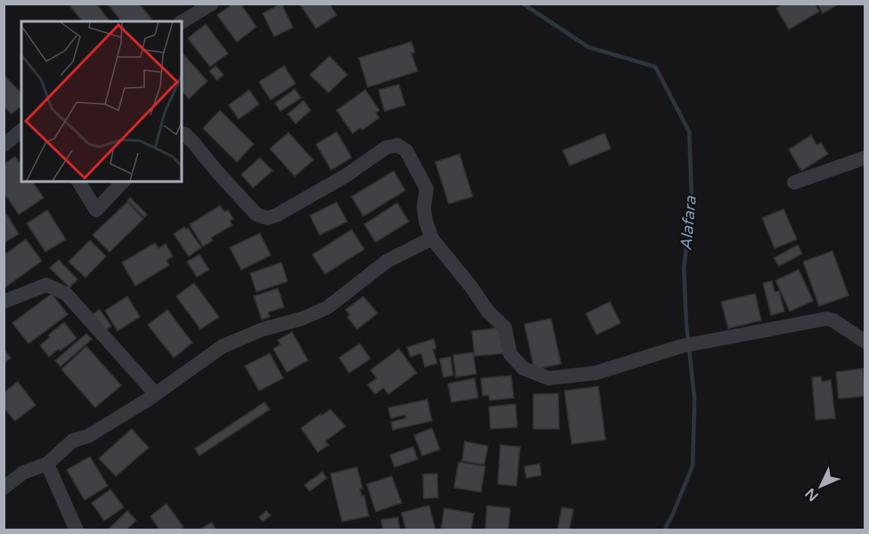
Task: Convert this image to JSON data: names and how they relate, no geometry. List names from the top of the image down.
{
  "water": ["Alafara"],
  "north": "bottom left"
}
